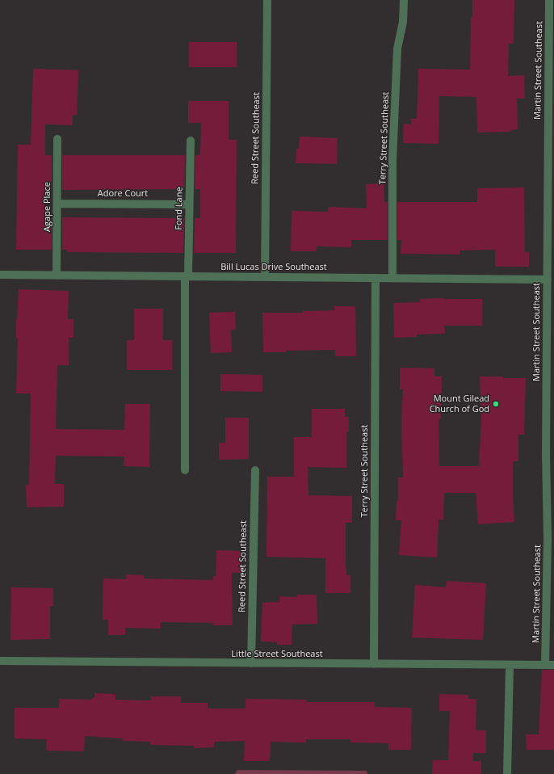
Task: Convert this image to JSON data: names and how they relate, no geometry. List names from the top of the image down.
{
  "streets": {
    "street": [
      "Martin Street Southeast",
      "Reed Street Southeast",
      "Terry Street Southeast",
      "Adore Court",
      "Agape Place",
      "Fond Lane",
      "Bill Lucas Drive Southeast",
      "Little Street Southeast"
    ]
  },
  "crossings": [
    ["Martin Street Southeast", "Bill Lucas Drive Southeast"],
    ["Martin Street Southeast", "Little Street Southeast"],
    ["Reed Street Southeast", "Bill Lucas Drive Southeast"],
    ["Reed Street Southeast", "Little Street Southeast"],
    ["Terry Street Southeast", "Bill Lucas Drive Southeast"],
    ["Terry Street Southeast", "Little Street Southeast"],
    ["Adore Court", "Agape Place"],
    ["Adore Court", "Fond Lane"],
    ["Agape Place", "Bill Lucas Drive Southeast"],
    ["Fond Lane", "Bill Lucas Drive Southeast"]
  ],
  "places": ["Mount Gilead Church of God"]
}
